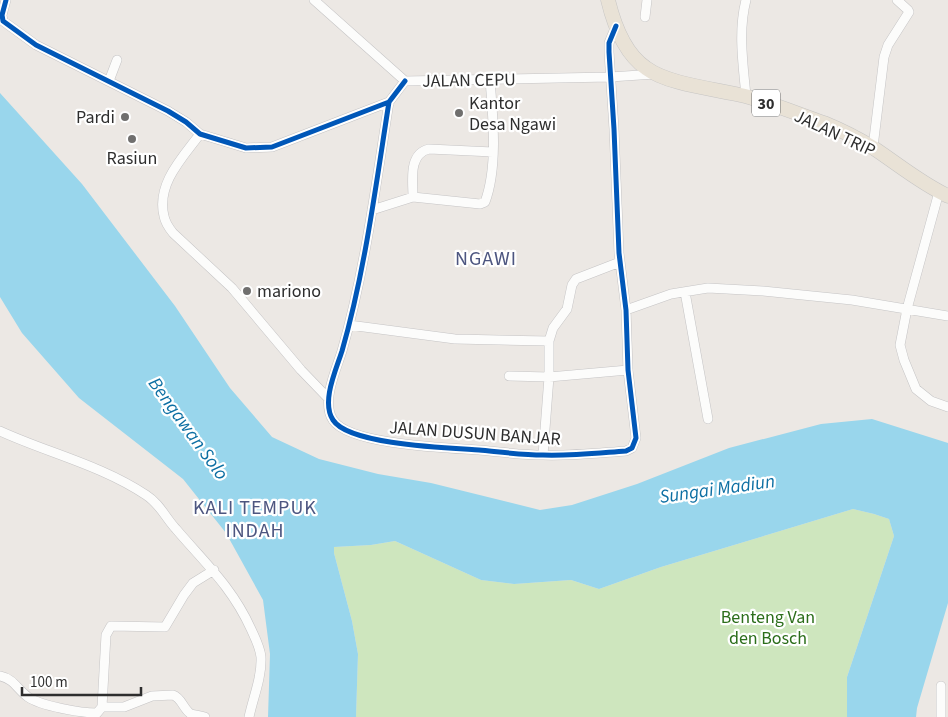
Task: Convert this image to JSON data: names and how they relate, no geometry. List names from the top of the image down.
{
  "streets": {
    "highway": ["30", "JALAN TRIP"],
    "street": ["JALAN CEPU", "JALAN DUSUN BANJAR"]
  },
  "crossings": [
    ["JALAN CEPU", "JALAN TRIP"],
    ["JALAN CEPU", "JALAN DUSUN BANJAR"],
    ["JALAN TRIP", "JALAN DUSUN BANJAR"]
  ],
  "districts": ["NGAWI", "KALI TEMPUK INDAH"],
  "water": ["Bengawan Solo", "Sungai Madiun"],
  "parks": ["Benteng Van den Bosch"],
  "places": [
    "Kantor Desa Ngawi",
    "Pardi",
    "Rasiun",
    "mariono"
  ],
  "scale_bar": "100 m"
}
